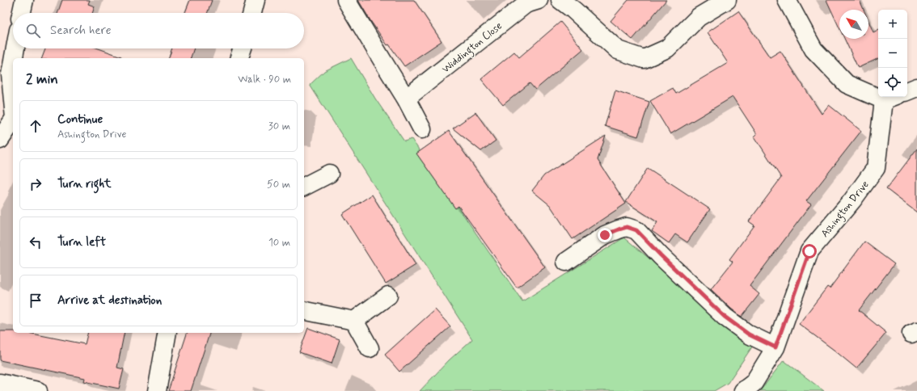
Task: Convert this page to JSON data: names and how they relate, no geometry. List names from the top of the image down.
{
  "streets": {
    "street": ["Widdington Close", "Ashington Drive"]
  },
  "north": "top left",
  "page": {
    "map_buttons": ["+", "−"],
    "search": "Search here",
    "heading": ["2 min", "Walk · 90 m"],
    "list": [
      ["Continue", "Ashington Drive", "30 m"],
      ["Turn right", "50 m"],
      ["Turn left", "10 m"],
      "Arrive at destination"
    ]
  }
}
